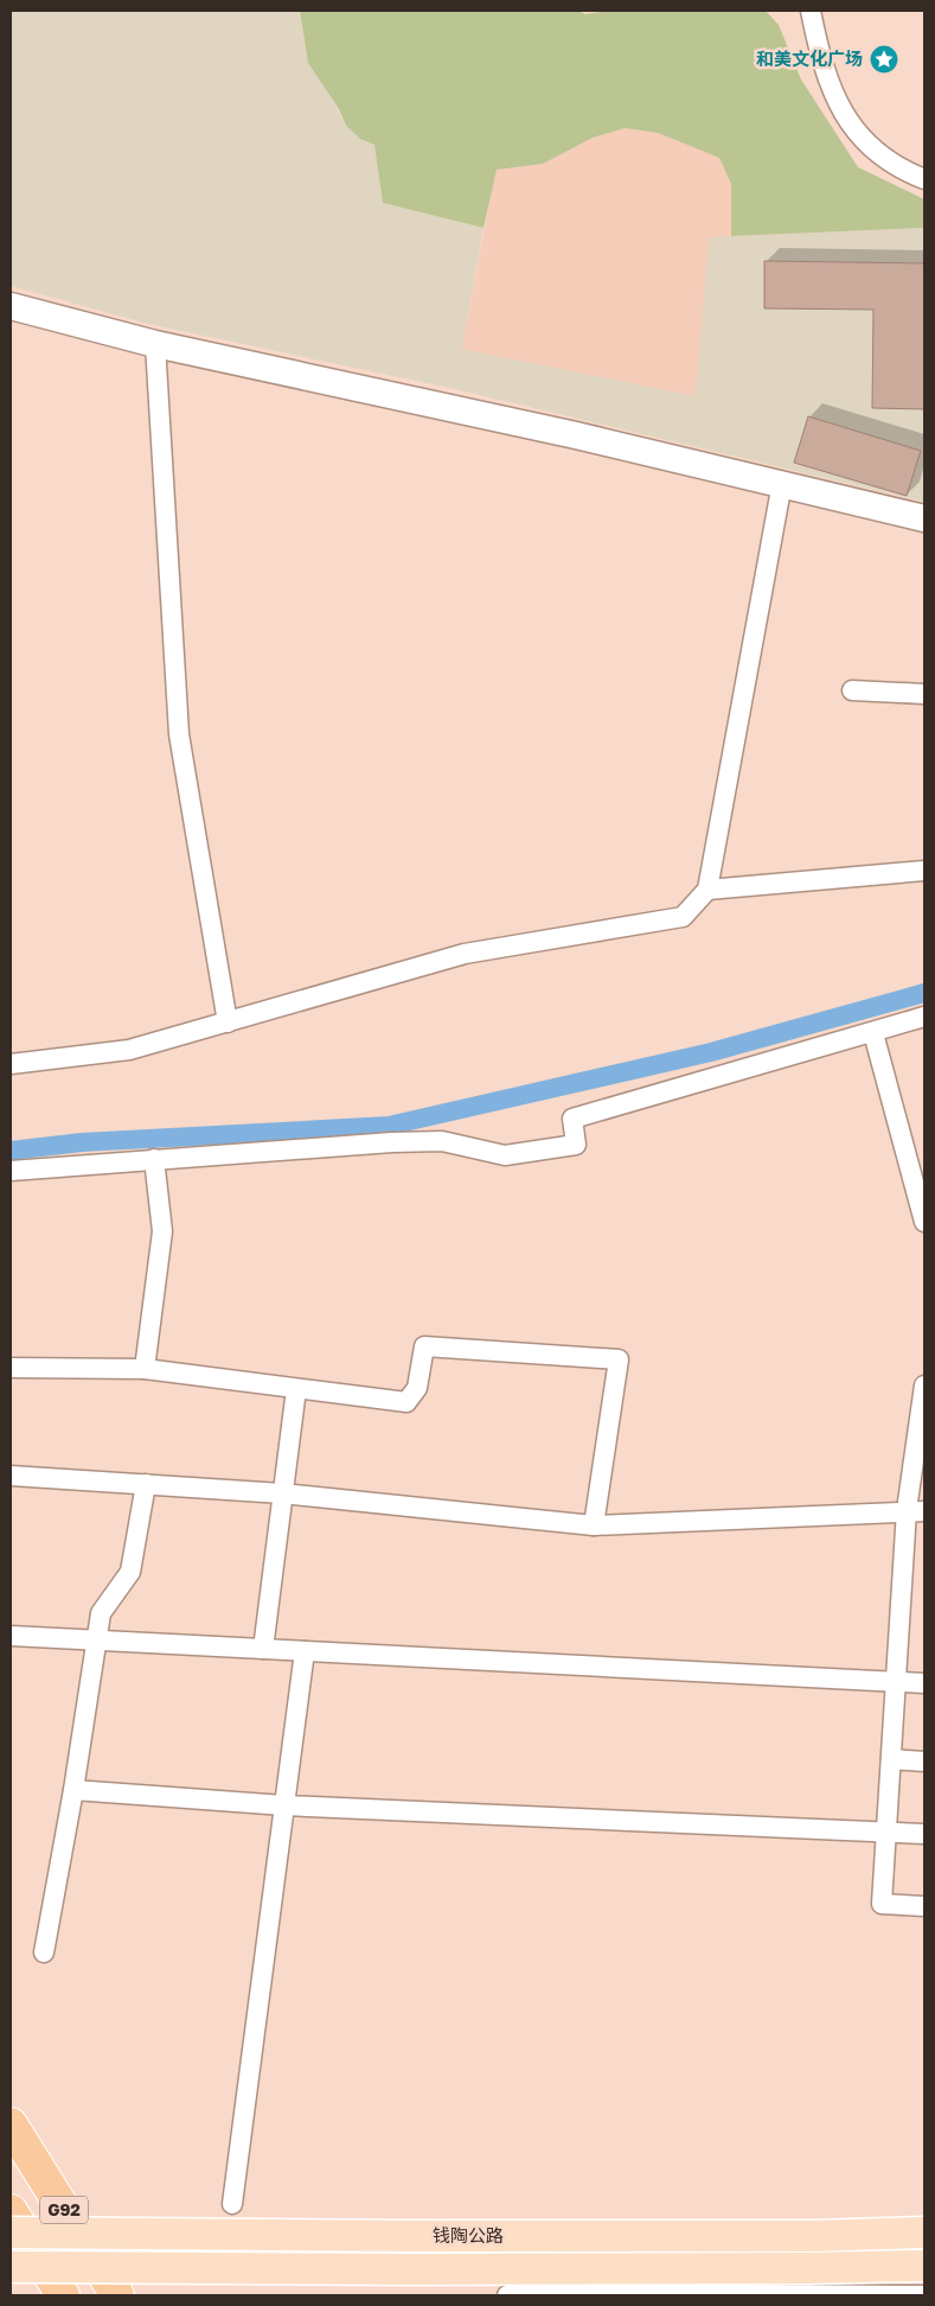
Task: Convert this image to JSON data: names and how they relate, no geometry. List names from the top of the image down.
{
  "streets": {
    "highway": ["G92"],
    "main road": ["钱陶公路"]
  },
  "places": {
    "place": ["和美文化广场"]
  }
}
